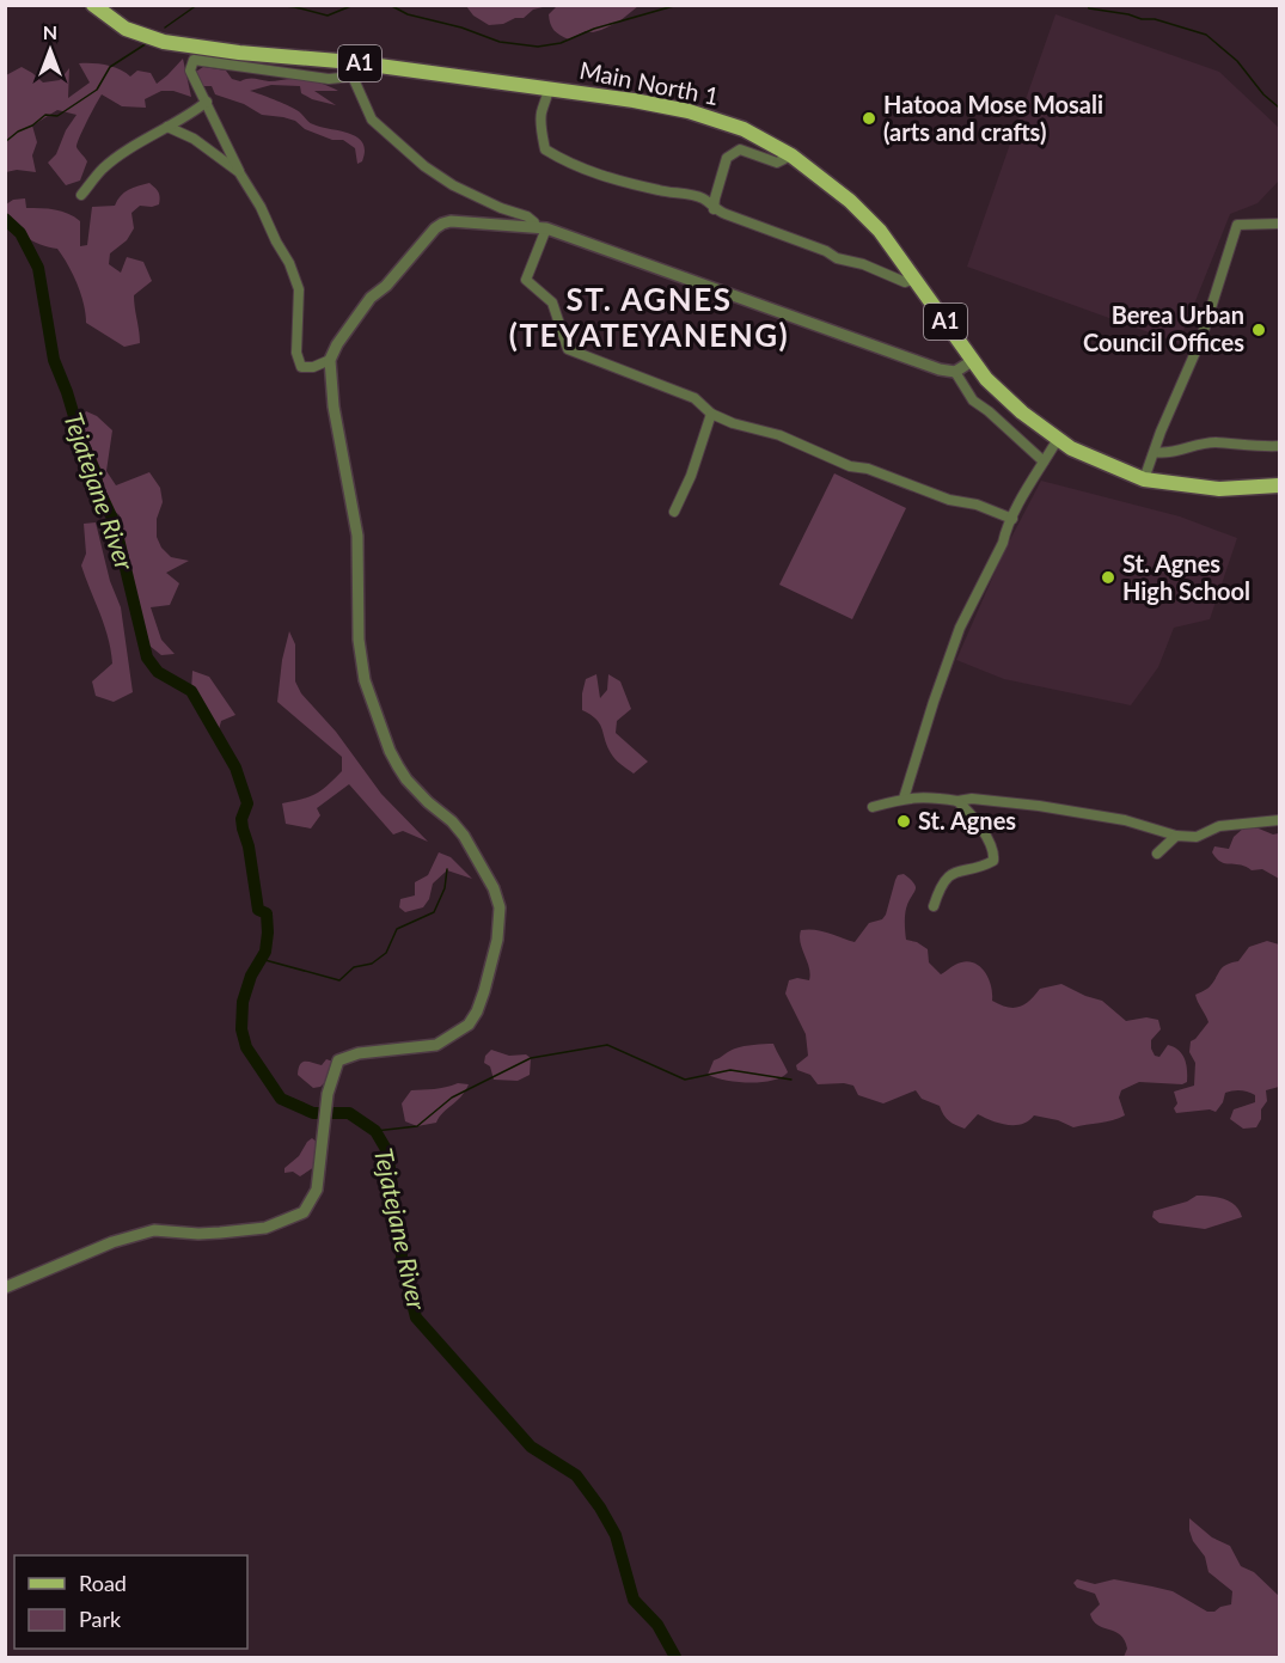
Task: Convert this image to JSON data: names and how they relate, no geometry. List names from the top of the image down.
{
  "streets": {
    "main road": ["A1", "Main North 1"]
  },
  "districts": ["ST. AGNES (TEYATEYANENG)"],
  "water": ["Tejatejane River"],
  "places": [
    "Hatooa Mose Mosali (arts and crafts)",
    "Berea Urban Council Offices",
    "St. Agnes High School",
    "St. Agnes"
  ],
  "legend": ["Road", "Park"],
  "north": "top"
}
